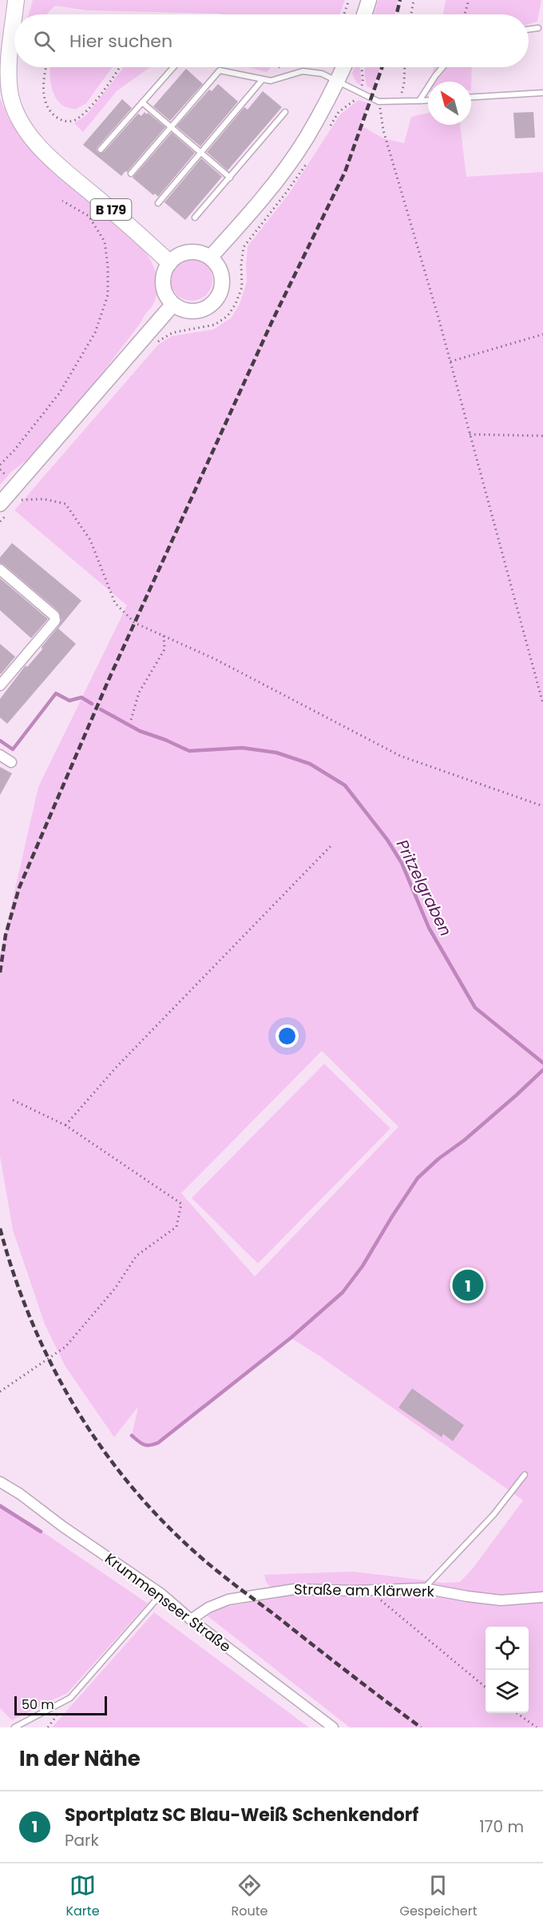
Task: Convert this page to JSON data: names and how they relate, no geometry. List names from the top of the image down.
{
  "streets": {
    "main road": ["B 179"],
    "street": ["Straße am Klärwerk", "Krummenseer Straße"]
  },
  "crossings": [
    ["Straße am Klärwerk", "Krummenseer Straße"]
  ],
  "water": ["Pritzelgraben"],
  "scale_bar": "50 m",
  "north": "top left",
  "page": {
    "search": "Hier suchen",
    "pins": "1",
    "scale": "50 m",
    "heading": "In der Nähe",
    "list": [
      {
        "mark": "1",
        "name": "Sportplatz SC Blau-Weiß Schenkendorf",
        "note": "Park",
        "value": "170 m"
      }
    ],
    "nav": ["Karte", "Route", "Gespeichert"]
  }
}
